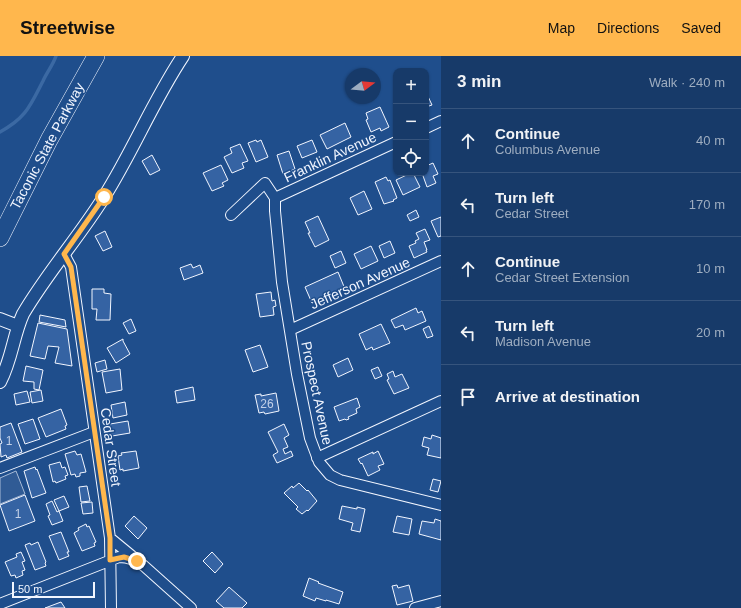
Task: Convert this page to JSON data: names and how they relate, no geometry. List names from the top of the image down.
{
  "streets": {
    "highway": ["Taconic State Parkway"],
    "street": [
      "Franklin Avenue",
      "Jefferson Avenue",
      "Prospect Avenue",
      "Cedar Street"
    ]
  },
  "crossings": [
    ["Franklin Avenue", "Prospect Avenue"],
    ["Jefferson Avenue", "Prospect Avenue"]
  ],
  "house_numbers": ["26", "1", "1"],
  "scale_bar": "50 m",
  "north": "right",
  "page": {
    "header": "Streetwise",
    "nav": ["Map", "Directions", "Saved"],
    "heading": ["3 min", "Walk · 240 m"],
    "map_buttons": ["+", "−"],
    "list": [
      ["Continue", "Columbus Avenue", "40 m"],
      ["Turn left", "Cedar Street", "170 m"],
      ["Continue", "Cedar Street Extension", "10 m"],
      ["Turn left", "Madison Avenue", "20 m"],
      "Arrive at destination"
    ],
    "scale": "50 m"
  }
}
